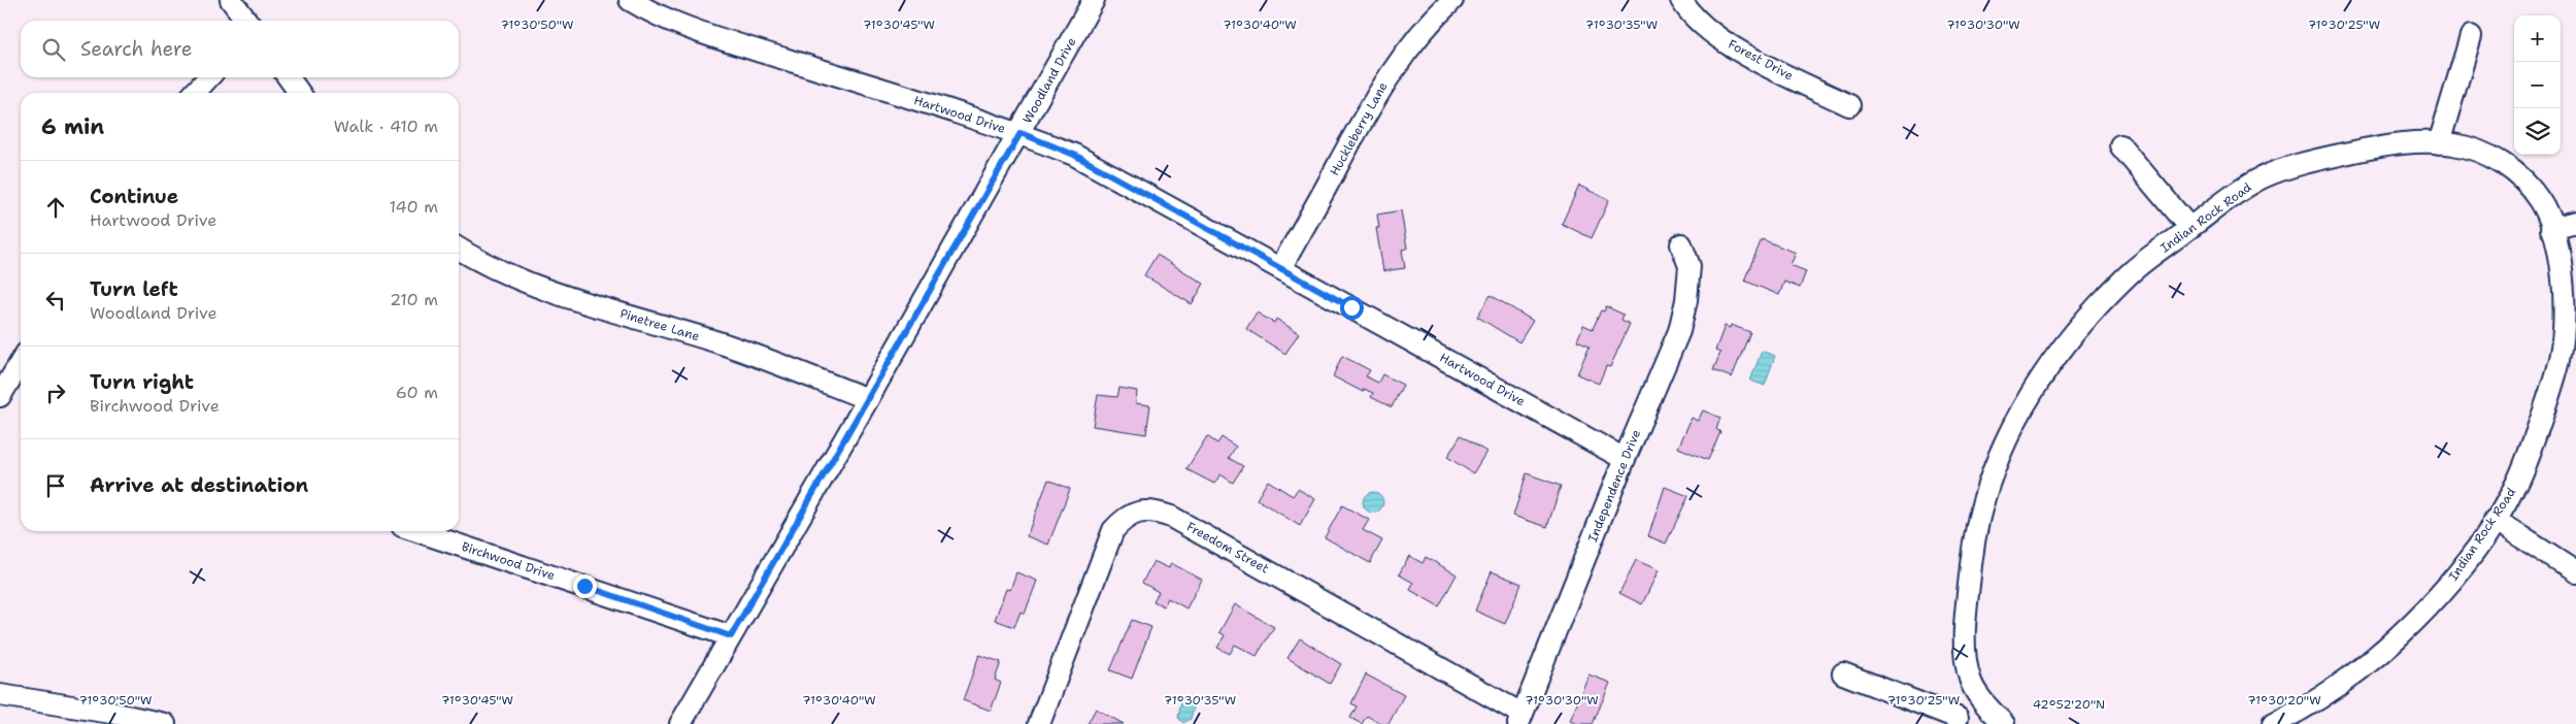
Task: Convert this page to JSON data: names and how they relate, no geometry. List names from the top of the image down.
{
  "streets": {
    "street": [
      "Forest Drive",
      "Woodland Drive",
      "Hartwood Drive",
      "Huckleberry Lane",
      "Indian Rock Road",
      "Pinetree Lane",
      "Independence Drive",
      "Freedom Street",
      "Birchwood Drive"
    ]
  },
  "crossings": [
    ["Woodland Drive", "Hartwood Drive"],
    ["Woodland Drive", "Pinetree Lane"],
    ["Woodland Drive", "Birchwood Drive"],
    ["Hartwood Drive", "Huckleberry Lane"],
    ["Hartwood Drive", "Independence Drive"],
    ["Independence Drive", "Freedom Street"]
  ],
  "page": {
    "map_buttons": ["+", "−"],
    "search": "Search here",
    "heading": ["6 min", "Walk · 410 m"],
    "list": [
      ["Continue", "Hartwood Drive", "140 m"],
      ["Turn left", "Woodland Drive", "210 m"],
      ["Turn right", "Birchwood Drive", "60 m"],
      "Arrive at destination"
    ]
  },
  "coordinates": [
    "71°30'50\"W",
    "71°30'45\"W",
    "71°30'40\"W",
    "71°30'35\"W",
    "71°30'30\"W",
    "71°30'25\"W",
    "71°30'20\"W",
    "42°52'20\"N"
  ]
}
